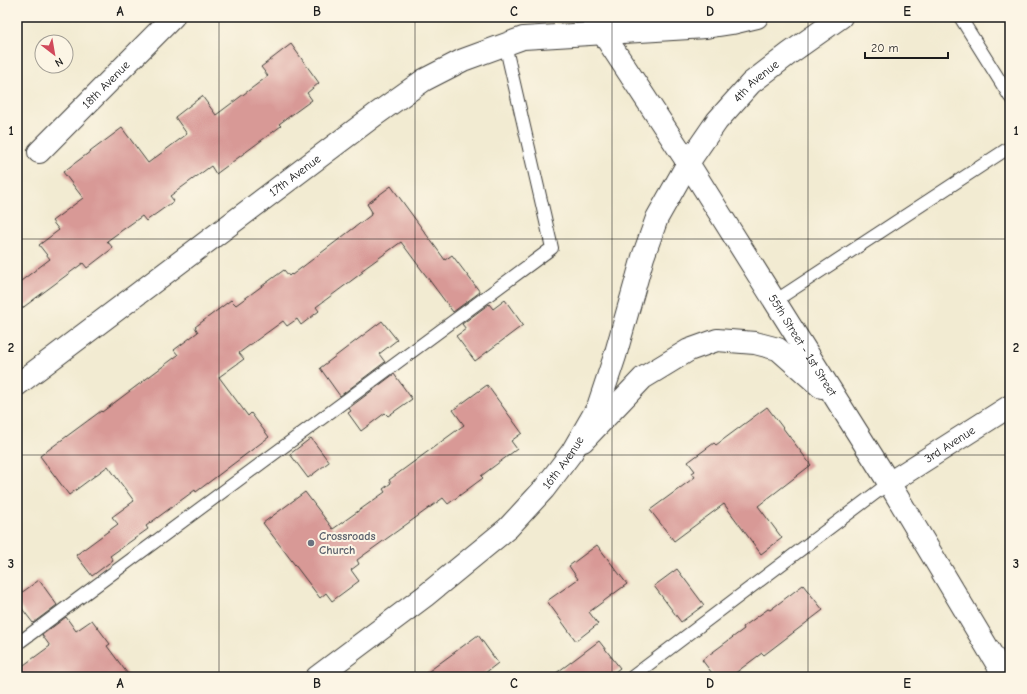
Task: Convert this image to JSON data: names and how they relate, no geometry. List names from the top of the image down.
{
  "streets": {
    "main road": [
      "4th Avenue",
      "18th Avenue",
      "17th Avenue",
      "55th Street - 1st Street",
      "3rd Avenue",
      "16th Avenue"
    ]
  },
  "crossings": [
    ["4th Avenue", "55th Street - 1st Street"],
    ["4th Avenue", "16th Avenue"],
    ["17th Avenue", "55th Street - 1st Street"],
    ["55th Street - 1st Street", "3rd Avenue"],
    ["55th Street - 1st Street", "16th Avenue"]
  ],
  "places": ["Crossroads Church"],
  "scale_bar": "20 m",
  "north": "bottom right",
  "grid": {
    "columns": [
      "A",
      "B",
      "C",
      "D",
      "E"
    ],
    "rows": ["1", "2", "3"]
  }
}
